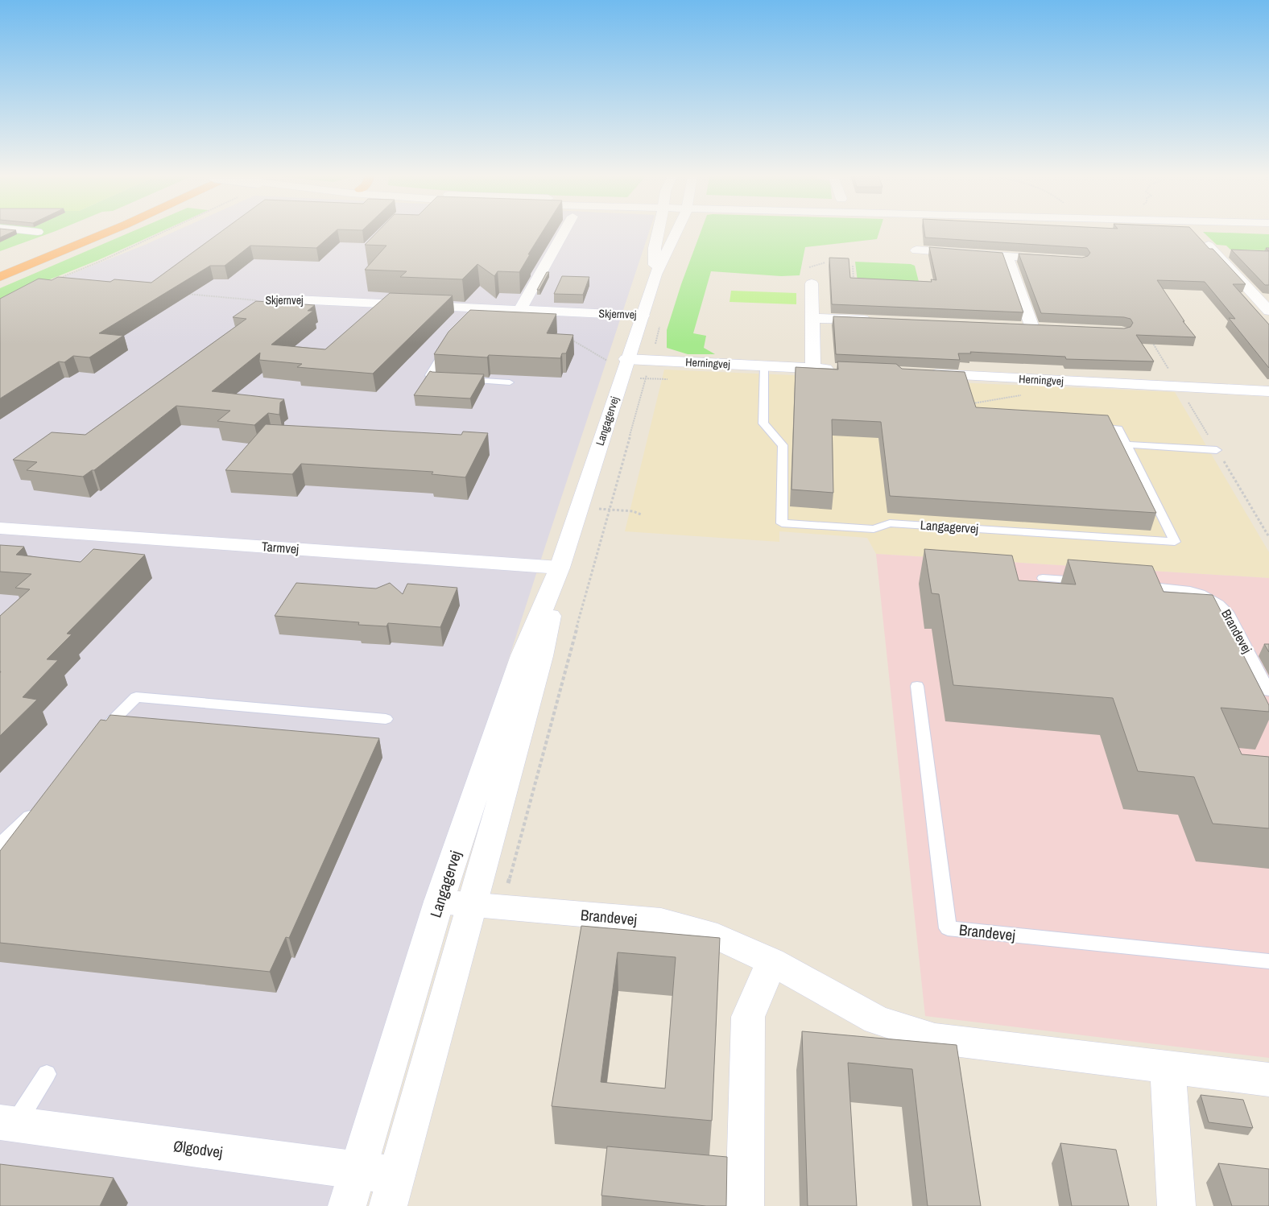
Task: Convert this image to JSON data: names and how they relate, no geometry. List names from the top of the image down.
{
  "streets": {
    "street": [
      "Skjernvej",
      "Herningvej",
      "Langagervej",
      "Tarmvej",
      "Brandevej",
      "Ølgodvej"
    ]
  },
  "crossings": [
    ["Skjernvej", "Langagervej"],
    ["Herningvej", "Langagervej"],
    ["Langagervej", "Tarmvej"],
    ["Langagervej", "Brandevej"],
    ["Langagervej", "Ølgodvej"]
  ]
}
